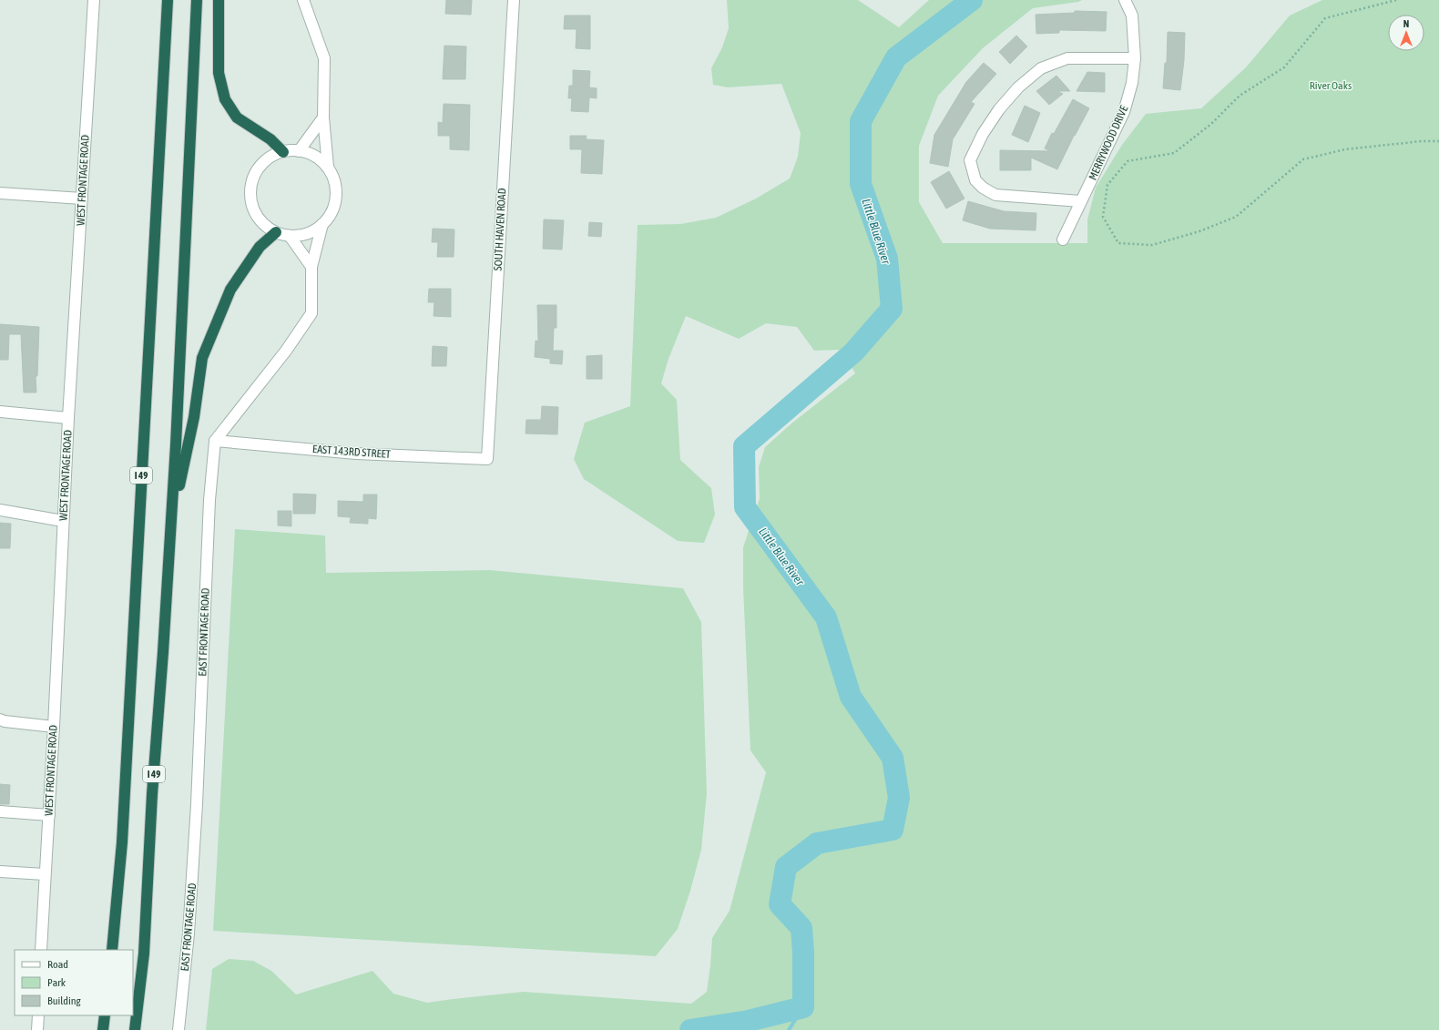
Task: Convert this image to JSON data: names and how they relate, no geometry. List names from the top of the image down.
{
  "streets": {
    "highway": ["I 49"],
    "street": [
      "MERRYWOOD DRIVE",
      "WEST FRONTAGE ROAD",
      "SOUTH HAVEN ROAD",
      "EAST 143RD STREET",
      "EAST FRONTAGE ROAD"
    ]
  },
  "crossings": [
    ["SOUTH HAVEN ROAD", "EAST 143RD STREET"],
    ["EAST 143RD STREET", "EAST FRONTAGE ROAD"]
  ],
  "water": ["Little Blue River"],
  "parks": ["River Oaks"],
  "legend": ["Road", "Park", "Building"],
  "north": "top"
}
